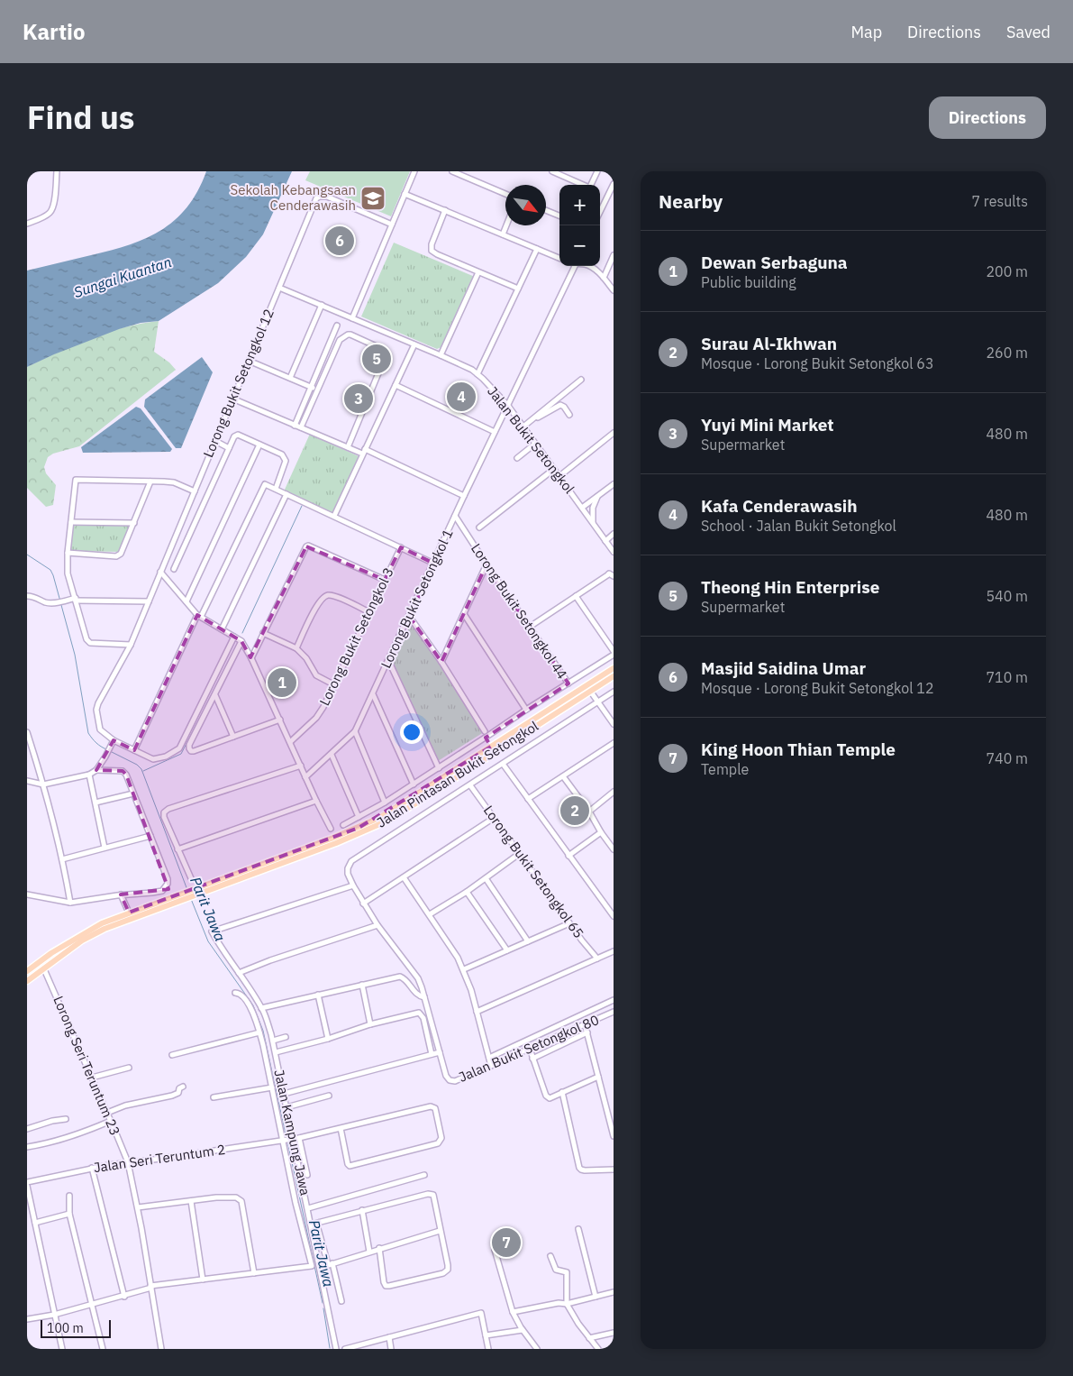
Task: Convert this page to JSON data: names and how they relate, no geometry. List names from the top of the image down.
{
  "streets": {
    "main road": ["Jalan Pintasan Bukit Setongkol"],
    "street": [
      "Lorong Bukit Setongkol 12",
      "Jalan Bukit Setongkol",
      "Lorong Bukit Setongkol 1",
      "Lorong Bukit Setongkol 44",
      "Lorong Bukit Setongkol 3",
      "Lorong Bukit Setongkol 65",
      "Jalan Bukit Setongkol 80",
      "Lorong Seri Teruntum 23",
      "Jalan Kampung Jawa",
      "Jalan Seri Teruntum 2"
    ]
  },
  "crossings": [
    ["Lorong Bukit Setongkol 12", "Jalan Bukit Setongkol"],
    ["Jalan Bukit Setongkol", "Lorong Bukit Setongkol 1"],
    ["Lorong Bukit Setongkol 1", "Lorong Bukit Setongkol 44"],
    ["Jalan Pintasan Bukit Setongkol", "Lorong Seri Teruntum 23"],
    ["Lorong Seri Teruntum 23", "Jalan Seri Teruntum 2"],
    ["Jalan Kampung Jawa", "Jalan Seri Teruntum 2"]
  ],
  "water": ["Sungai Kuantan", "Parit Jawa"],
  "places": {
    "school or university": ["Sekolah Kebangsaan Cenderawasih"]
  },
  "scale_bar": "100 m",
  "north": "bottom right",
  "page": {
    "header": "Kartio",
    "nav": ["Map", "Directions", "Saved"],
    "title": "Find us",
    "buttons": "Directions",
    "heading": ["Nearby", "7 results"],
    "map_buttons": ["+", "−"],
    "pins": [
      "6",
      "5",
      "4",
      "3",
      "1",
      "2",
      "7"
    ],
    "list": [
      {
        "mark": "1",
        "name": "Dewan Serbaguna",
        "note": "Public building",
        "value": "200 m"
      },
      {
        "mark": "2",
        "name": "Surau Al-Ikhwan",
        "note": "Mosque · Lorong Bukit Setongkol 63",
        "value": "260 m"
      },
      {
        "mark": "3",
        "name": "Yuyi Mini Market",
        "note": "Supermarket",
        "value": "480 m"
      },
      {
        "mark": "4",
        "name": "Kafa Cenderawasih",
        "note": "School · Jalan Bukit Setongkol",
        "value": "480 m"
      },
      {
        "mark": "5",
        "name": "Theong Hin Enterprise",
        "note": "Supermarket",
        "value": "540 m"
      },
      {
        "mark": "6",
        "name": "Masjid Saidina Umar",
        "note": "Mosque · Lorong Bukit Setongkol 12",
        "value": "710 m"
      },
      {
        "mark": "7",
        "name": "King Hoon Thian Temple",
        "note": "Temple",
        "value": "740 m"
      }
    ],
    "scale": "100 m"
  }
}
